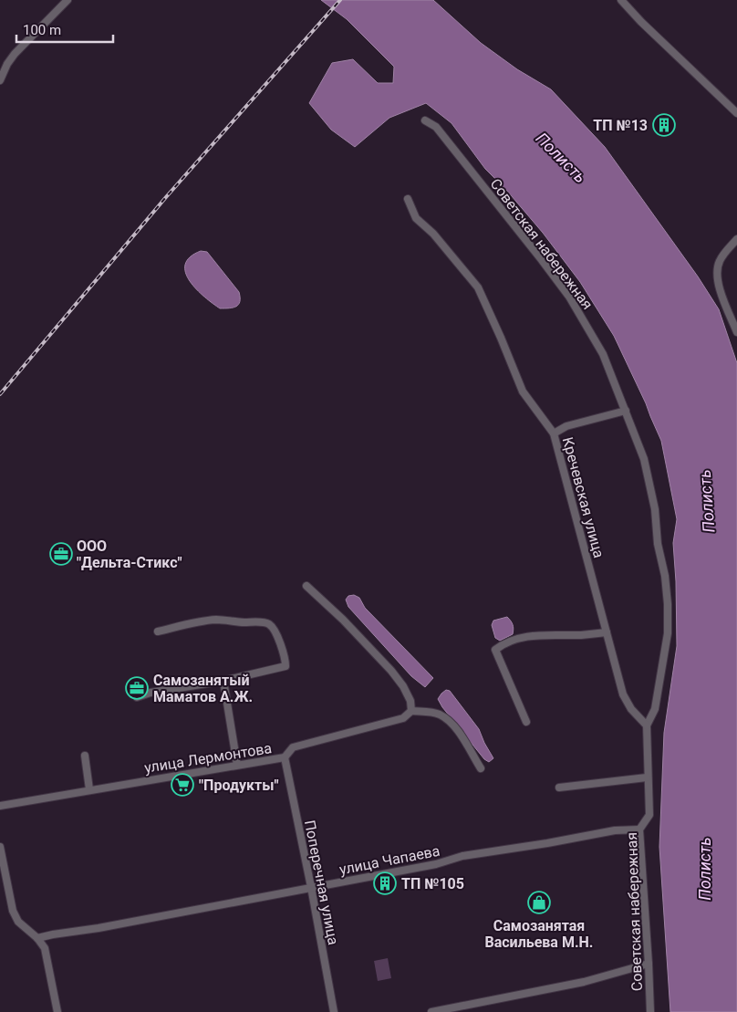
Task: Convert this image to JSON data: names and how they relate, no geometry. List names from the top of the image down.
{
  "streets": {
    "street": [
      "Советская набережная",
      "Кречевская улица",
      "улица Лермонтова",
      "улица Чапаева",
      "Поперечная улица"
    ]
  },
  "crossings": [
    ["Советская набережная", "Кречевская улица"],
    ["Советская набережная", "улица Чапаева"],
    ["улица Лермонтова", "Поперечная улица"],
    ["улица Чапаева", "Поперечная улица"]
  ],
  "water": ["Полисть"],
  "places": {
    "building": ["ТП №13", "ТП №105"],
    "office": ["ООО \"Дельта-Стикс\"", "Самозанятый Маматов А.Ж."],
    "supermarket": ["\"Продукты\""],
    "shop": ["Самозанятая Васильева М.Н."]
  },
  "scale_bar": "100 m"
}
